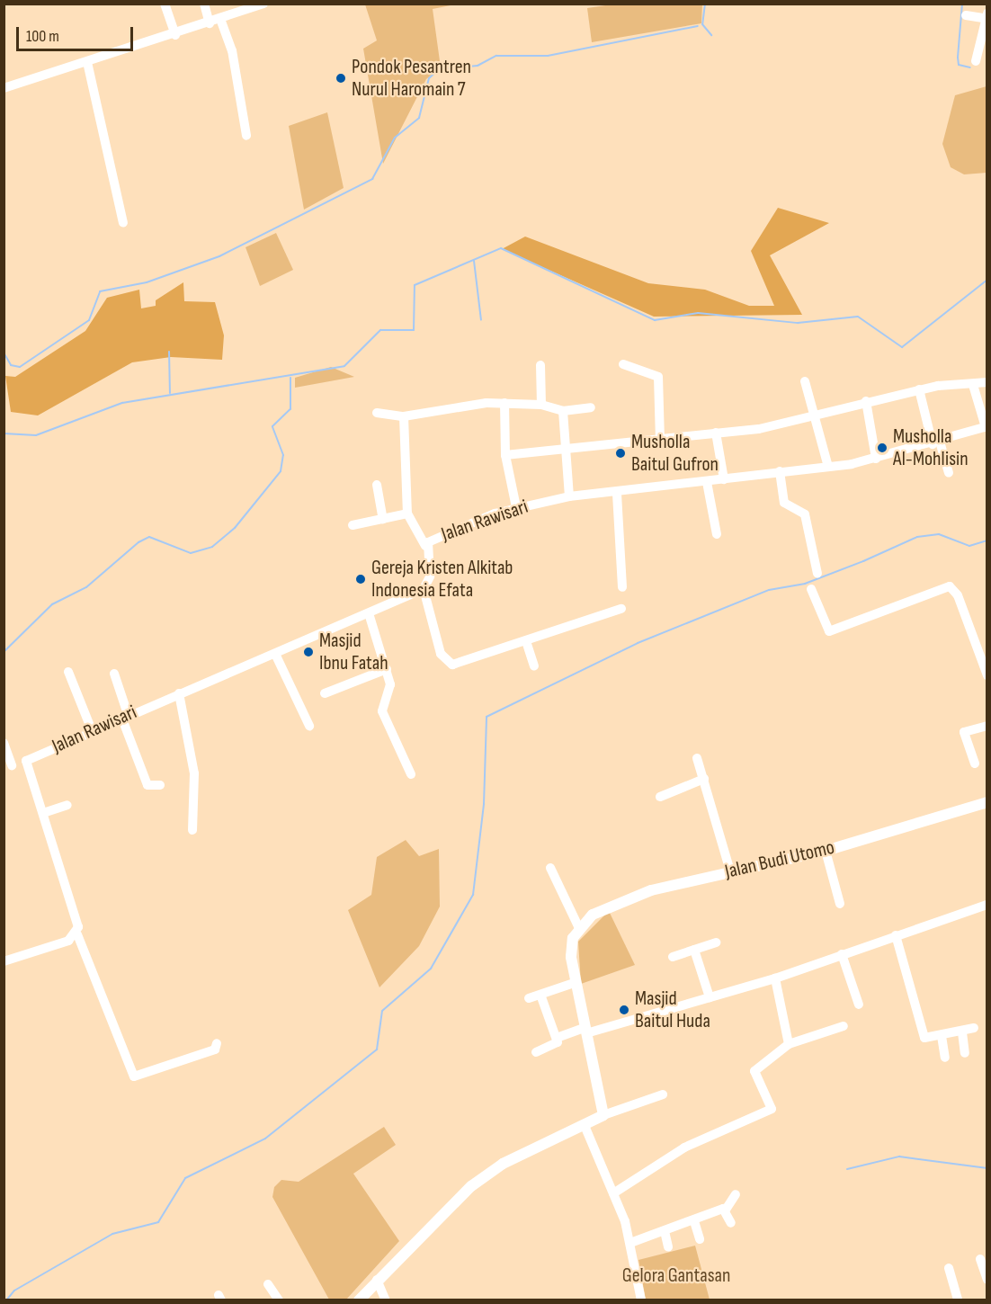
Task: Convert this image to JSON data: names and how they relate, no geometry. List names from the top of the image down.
{
  "streets": {
    "street": ["Jalan Rawisari", "Jalan Budi Utomo"]
  },
  "parks": ["Gelora Gantasan"],
  "places": [
    "Pondok Pesantren Nurul Haromain 7",
    "Musholla Al-Mohlisin",
    "Musholla Baitul Gufron",
    "Gereja Kristen Alkitab Indonesia Efata",
    "Masjid Ibnu Fatah",
    "Masjid Baitul Huda"
  ],
  "scale_bar": "100 m"
}
